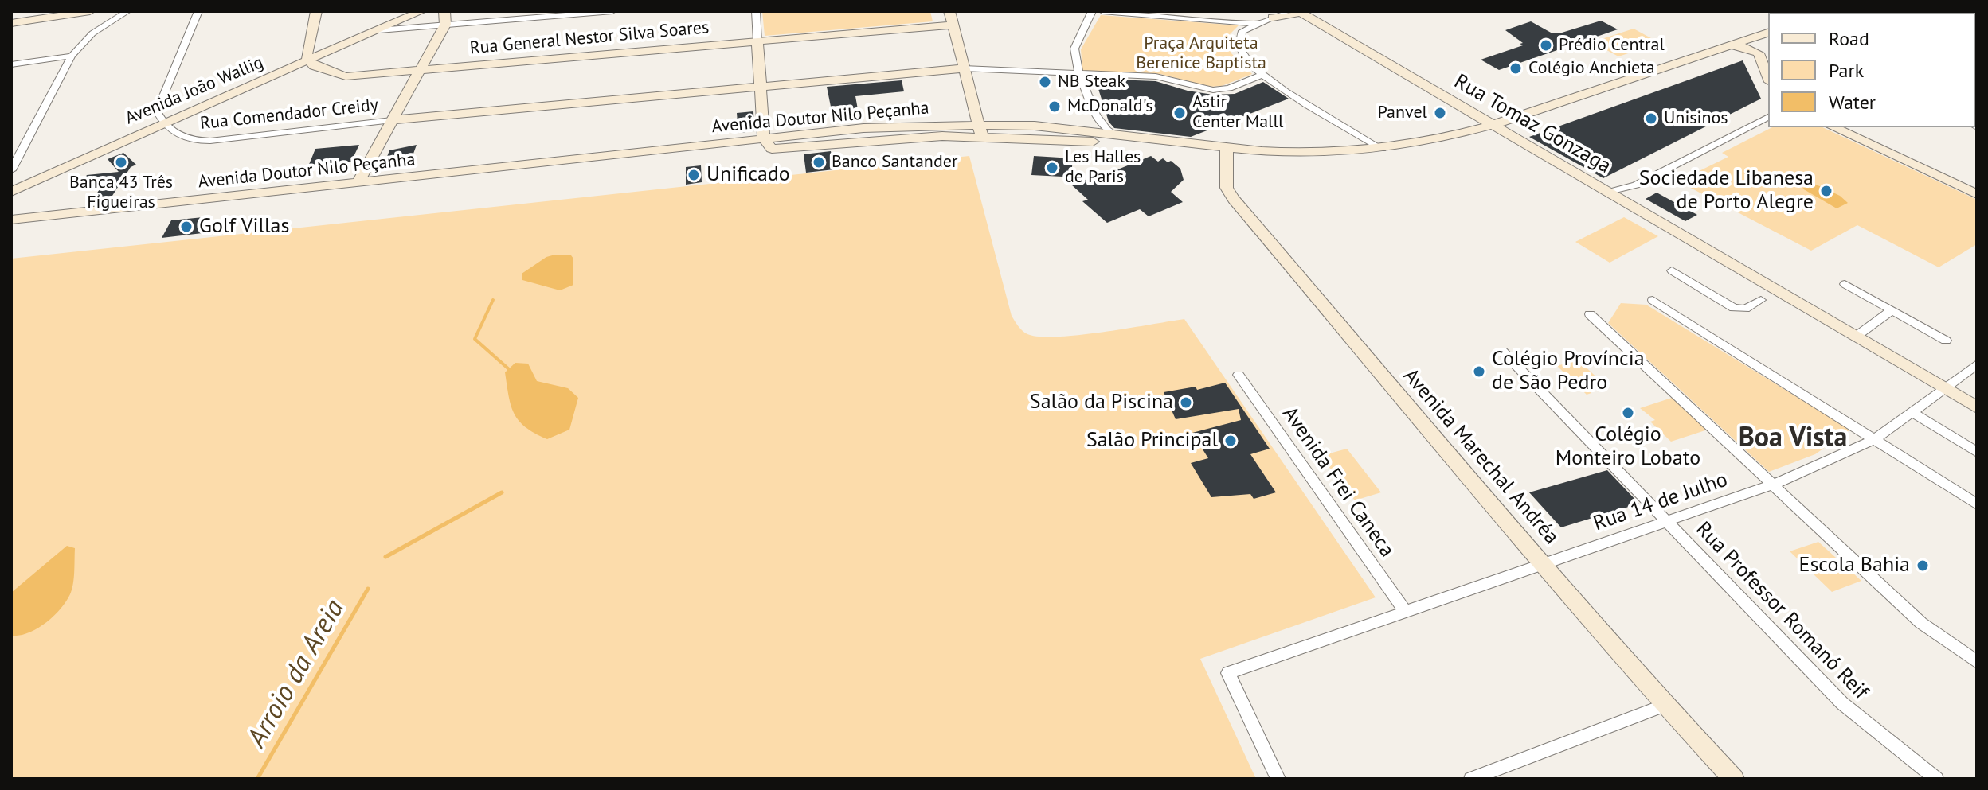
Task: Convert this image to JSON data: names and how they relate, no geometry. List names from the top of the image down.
{
  "streets": {
    "street": [
      "Rua General Nestor Silva Soares",
      "Avenida João Wallig",
      "Rua Comendador Creidy",
      "Avenida Doutor Nilo Peçanha",
      "Rua Tomaz Gonzaga",
      "Avenida Marechal Andréa",
      "Avenida Frei Caneca",
      "Rua 14 de Julho",
      "Rua Professor Romanó Reif"
    ]
  },
  "crossings": [
    ["Rua General Nestor Silva Soares", "Avenida João Wallig"],
    ["Avenida João Wallig", "Rua Comendador Creidy"],
    ["Avenida Doutor Nilo Peçanha", "Rua Tomaz Gonzaga"],
    ["Avenida Doutor Nilo Peçanha", "Avenida Marechal Andréa"],
    ["Rua Tomaz Gonzaga", "Rua 14 de Julho"],
    ["Avenida Marechal Andréa", "Rua 14 de Julho"],
    ["Avenida Frei Caneca", "Rua 14 de Julho"],
    ["Rua 14 de Julho", "Rua Professor Romanó Reif"]
  ],
  "districts": ["Boa Vista"],
  "water": ["Arroio da Areia"],
  "parks": ["Praça Arquiteta Berenice Baptista"],
  "places": [
    "Prédio Central",
    "Colégio Anchieta",
    "NB Steak",
    "McDonald's",
    "Astir Center Malll",
    "Panvel",
    "Unisinos",
    "Banca 43 Três Figueiras",
    "Banco Santander",
    "Les Halles de Paris",
    "Unificado",
    "Sociedade Libanesa de Porto Alegre",
    "Golf Villas",
    "Colégio Província de São Pedro",
    "Salão da Piscina",
    "Colégio Monteiro Lobato",
    "Salão Principal",
    "Escola Bahia"
  ],
  "legend": ["Road", "Park", "Water"]
}
